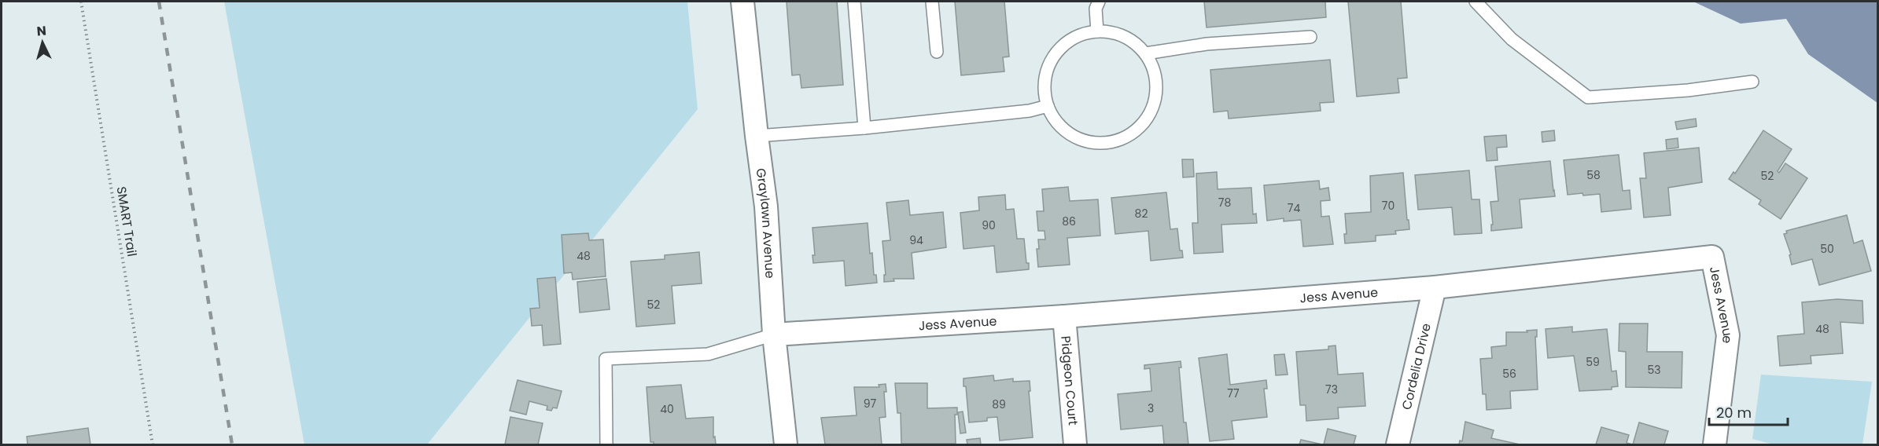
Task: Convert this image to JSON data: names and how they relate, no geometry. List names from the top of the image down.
{
  "streets": {
    "street": [
      "Graylawn Avenue",
      "Jess Avenue",
      "Cordelia Drive",
      "Pidgeon Court"
    ],
    "path": ["SMART Trail"]
  },
  "crossings": [
    ["Graylawn Avenue", "Jess Avenue"],
    ["Jess Avenue", "Cordelia Drive"],
    ["Jess Avenue", "Pidgeon Court"]
  ],
  "house_numbers": [
    "58",
    "52",
    "78",
    "70",
    "74",
    "82",
    "86",
    "90",
    "94",
    "50",
    "48",
    "52",
    "48",
    "59",
    "53",
    "56",
    "73",
    "77",
    "97",
    "89",
    "3",
    "40"
  ],
  "scale_bar": "20 m",
  "north": "top"
}
